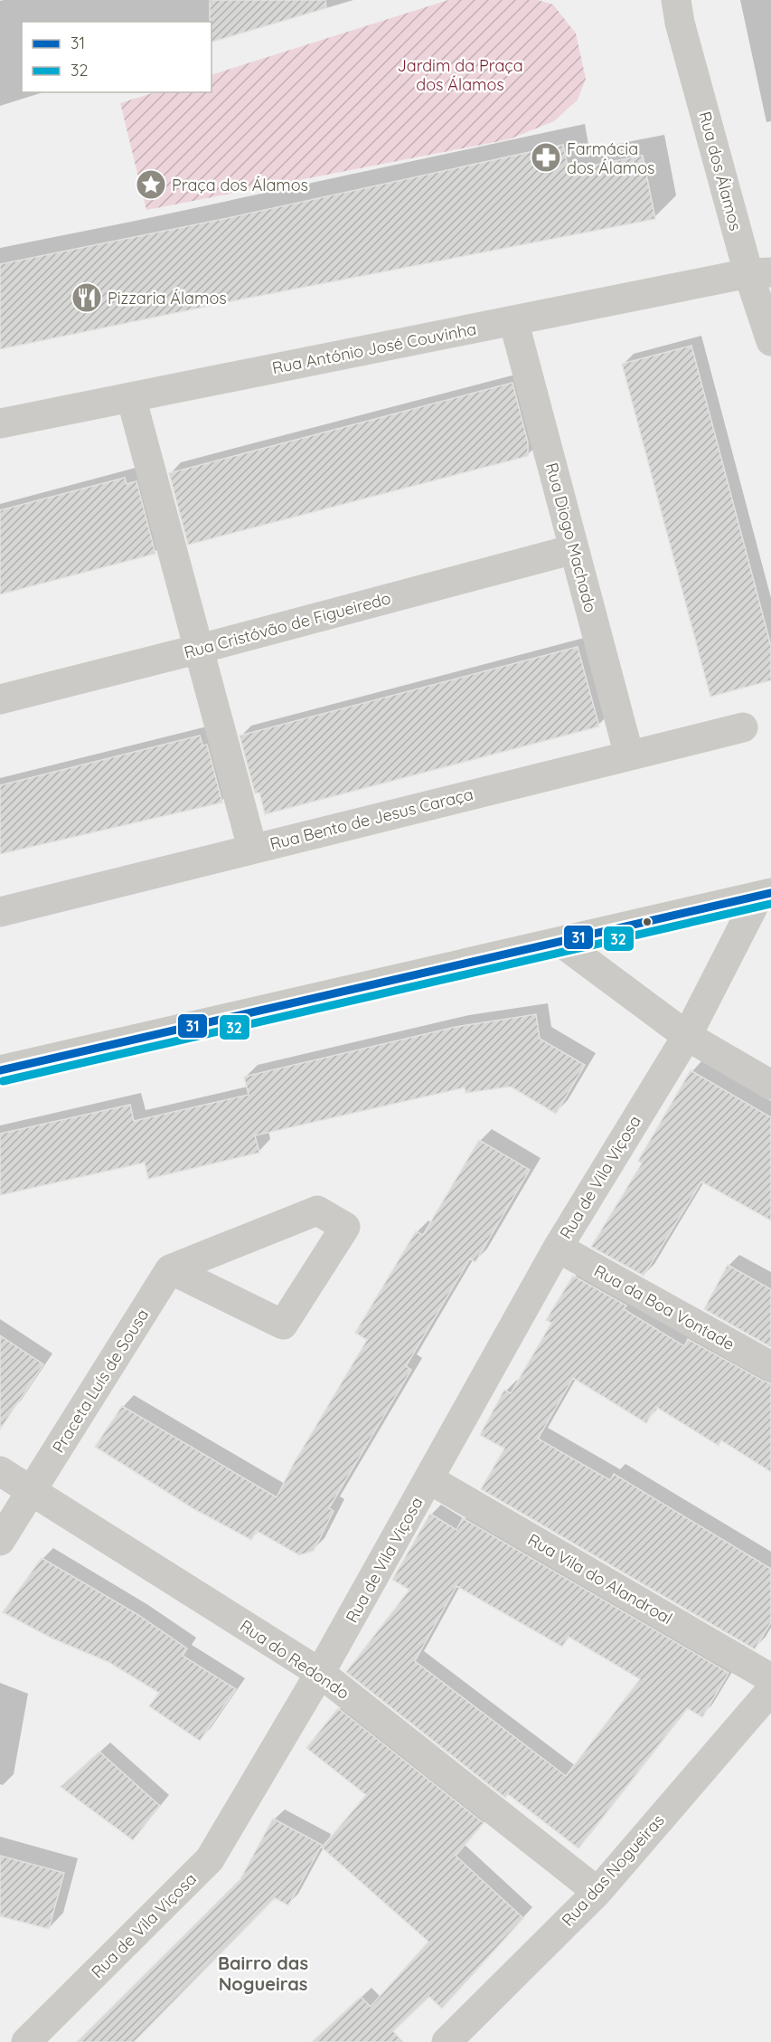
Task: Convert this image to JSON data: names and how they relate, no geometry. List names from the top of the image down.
{
  "streets": {
    "street": [
      "Rua dos Álamos",
      "Rua António José Couvinha",
      "Rua Diogo Machado",
      "Rua Cristóvão de Figueiredo",
      "Rua Bento de Jesus Caraça",
      "Rua de Vila Viçosa",
      "Rua da Boa Vontade",
      "Praceta Luís de Sousa",
      "Rua Vila do Alandroal",
      "Rua do Redondo",
      "Rua das Nogueiras"
    ]
  },
  "crossings": [
    ["Rua dos Álamos", "Rua António José Couvinha"],
    ["Rua António José Couvinha", "Rua Diogo Machado"],
    ["Rua Diogo Machado", "Rua Cristóvão de Figueiredo"],
    ["Rua Diogo Machado", "Rua Bento de Jesus Caraça"],
    ["Rua de Vila Viçosa", "Rua da Boa Vontade"],
    ["Rua de Vila Viçosa", "Rua Vila do Alandroal"],
    ["Rua de Vila Viçosa", "Rua do Redondo"],
    ["Praceta Luís de Sousa", "Rua do Redondo"],
    ["Rua do Redondo", "Rua das Nogueiras"]
  ],
  "districts": ["Bairro das Nogueiras"],
  "parks": ["Jardim da Praça dos Álamos"],
  "places": {
    "pharmacy": ["Farmácia dos Álamos"],
    "place": ["Praça dos Álamos"],
    "restaurant": ["Pizzaria Álamos"]
  },
  "lines": ["transit line 31", "transit line 32"],
  "legend": ["31", "32"]
}
